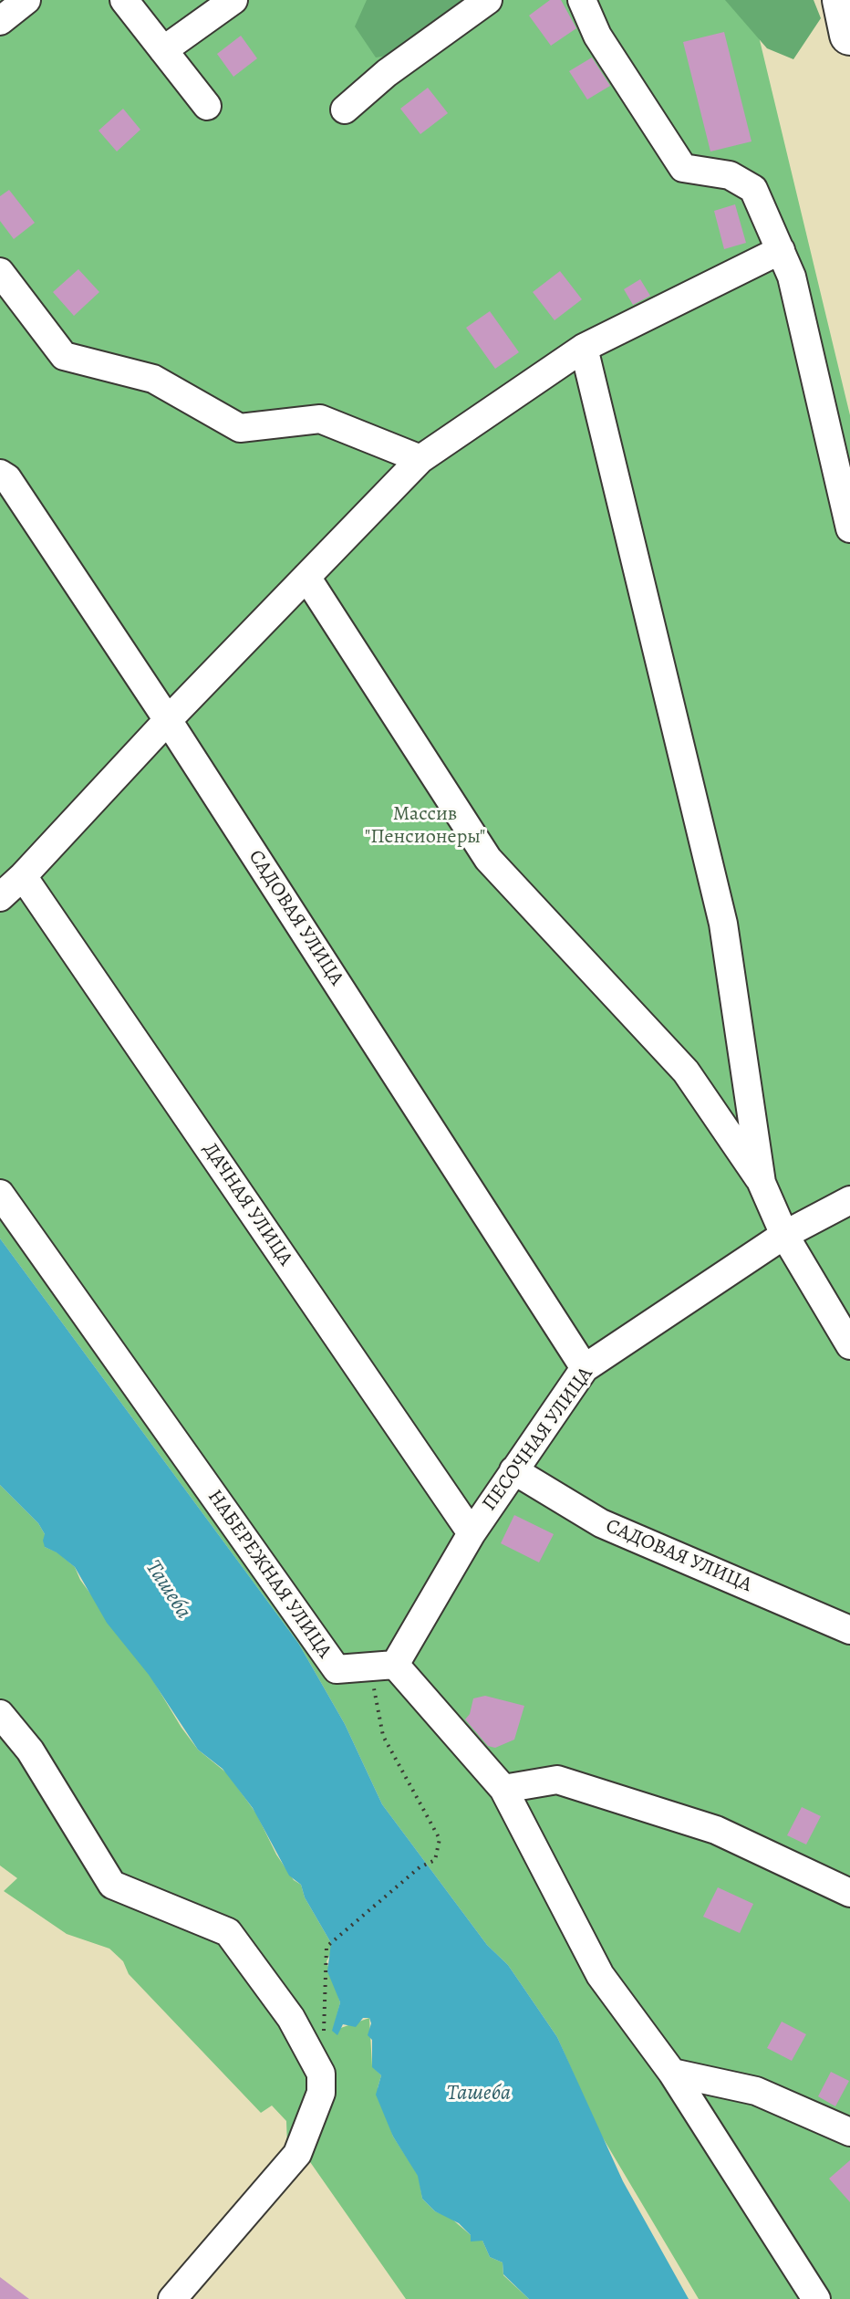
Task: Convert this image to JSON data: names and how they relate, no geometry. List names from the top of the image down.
{
  "streets": {
    "street": [
      "САДОВАЯ УЛИЦА",
      "ДАЧНАЯ УЛИЦА",
      "ПЕСОЧНАЯ УЛИЦА",
      "НАБЕРЕЖНАЯ УЛИЦА"
    ]
  },
  "crossings": [
    ["САДОВАЯ УЛИЦА", "ПЕСОЧНАЯ УЛИЦА"],
    ["ДАЧНАЯ УЛИЦА", "ПЕСОЧНАЯ УЛИЦА"],
    ["ПЕСОЧНАЯ УЛИЦА", "НАБЕРЕЖНАЯ УЛИЦА"]
  ],
  "water": ["Ташеба"],
  "parks": ["Массив \"Пенсионеры\""]
}
